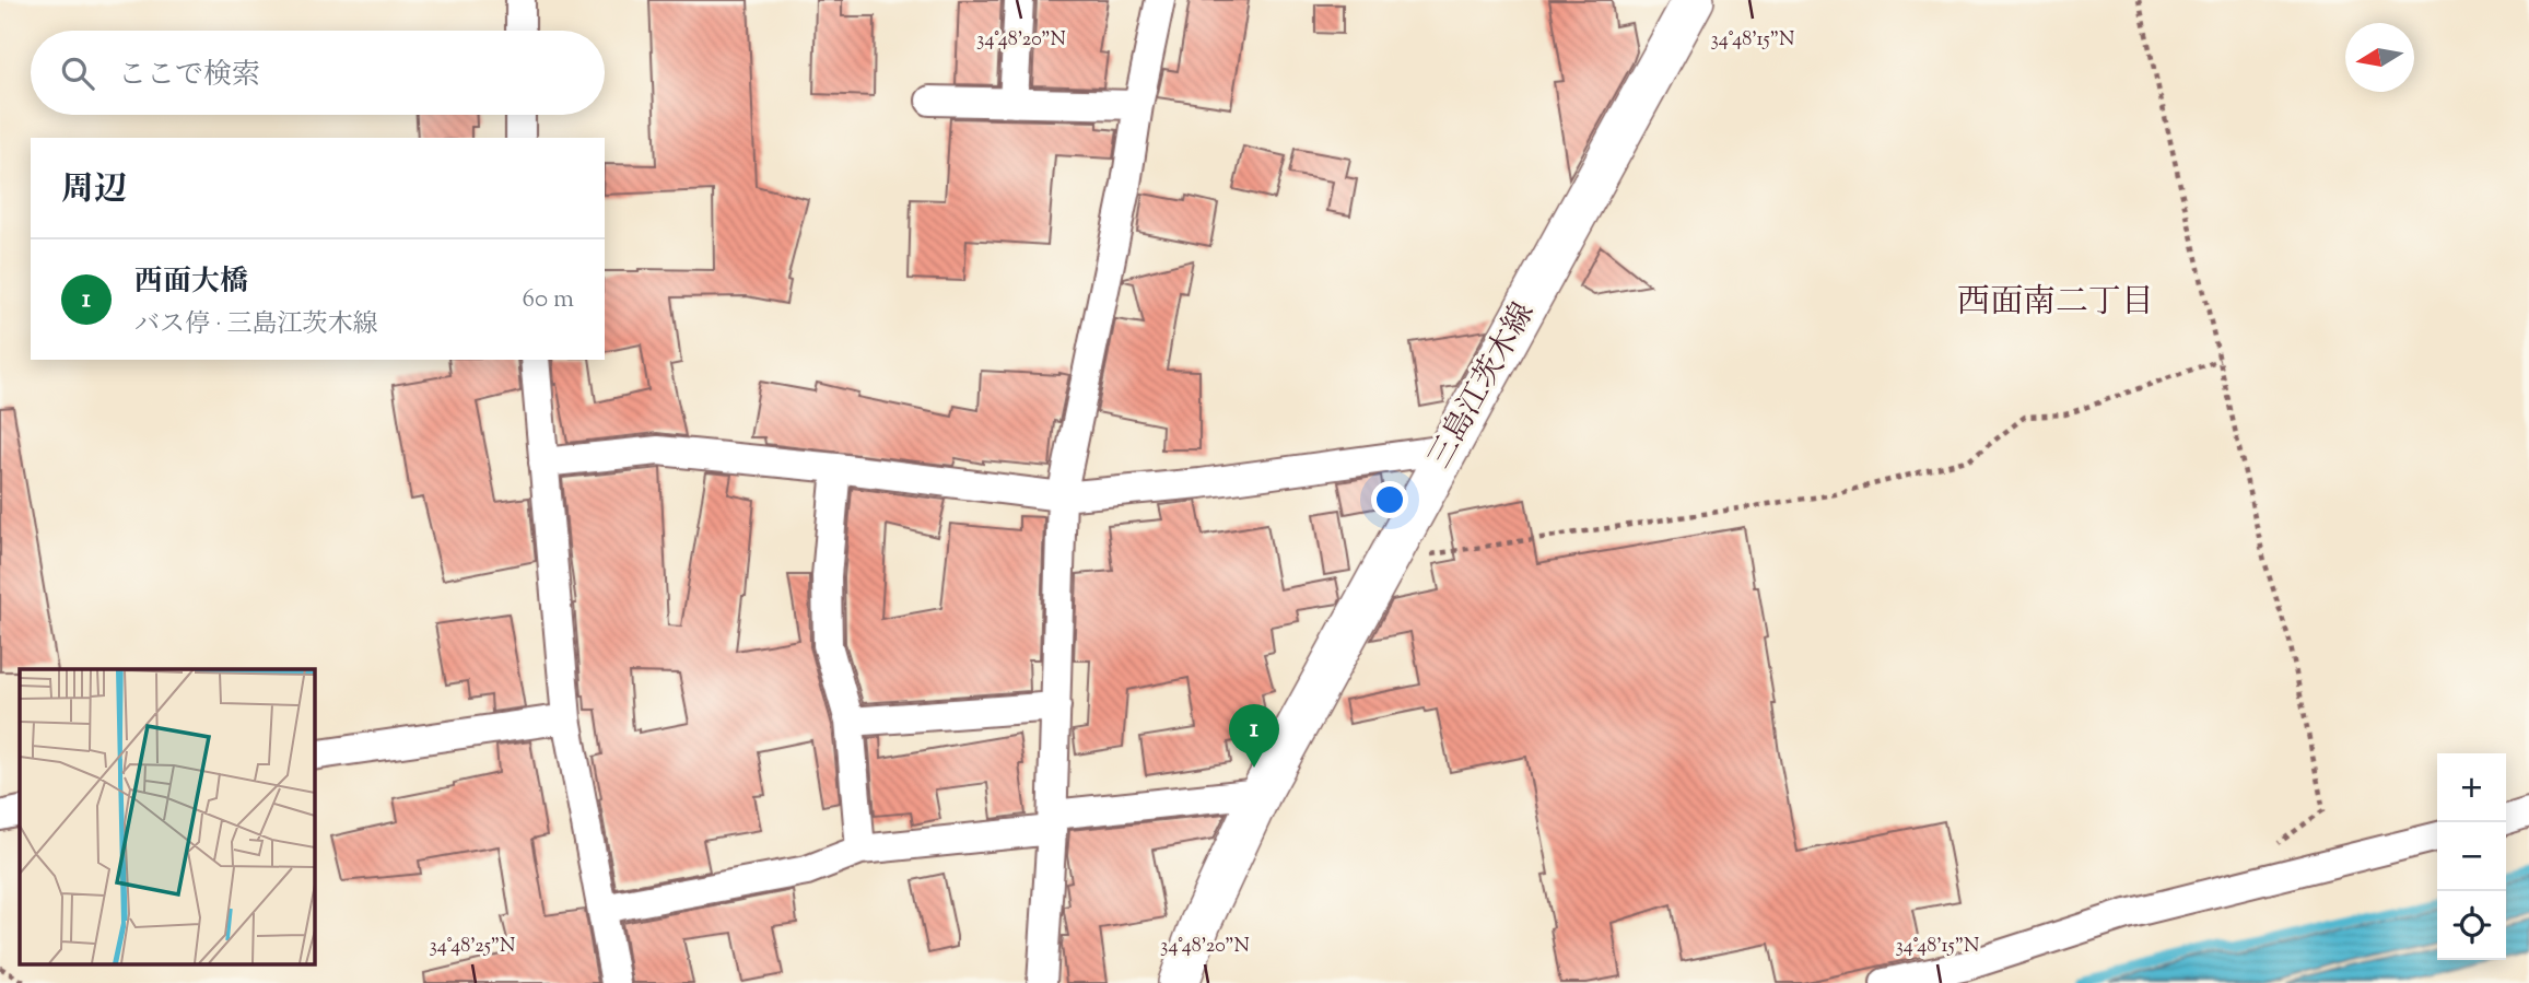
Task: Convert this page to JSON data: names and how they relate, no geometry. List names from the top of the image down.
{
  "streets": {
    "main road": ["三島江茨木線"]
  },
  "districts": ["西面南二丁目"],
  "north": "left",
  "page": {
    "search": "ここで検索",
    "heading": "周辺",
    "list": [
      {
        "mark": "1",
        "name": "西面大橋",
        "note": "バス停 · 三島江茨木線",
        "value": "60 m"
      }
    ],
    "pins": "1",
    "map_buttons": ["+", "−"]
  },
  "coordinates": ["34°48'20\"N", "34°48'15\"N", "34°48'25\"N"]
}
